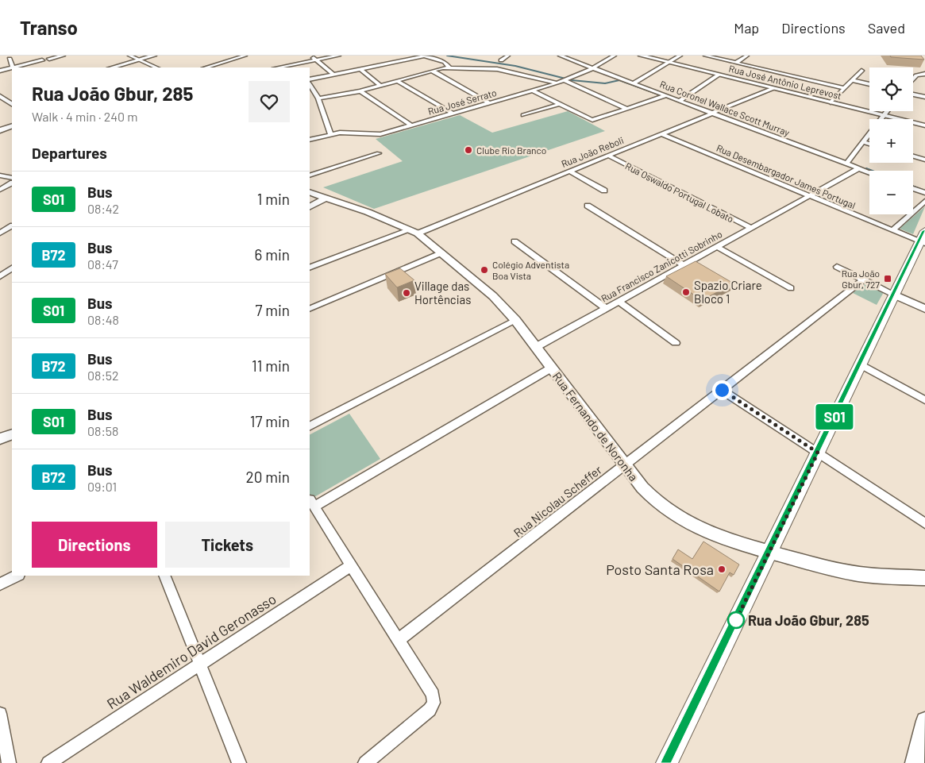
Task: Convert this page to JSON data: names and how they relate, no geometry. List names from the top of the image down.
{
  "streets": {
    "main road": ["Rua José Antônio Leprevost", "Rua Fernando de Noronha"],
    "street": [
      "Rua José Serrato",
      "Rua Coronel Wallace Scott Murray",
      "Rua João Reboli",
      "Rua Desembargador James Portugal",
      "Rua Oswaldo Portugal Lobato",
      "Rua Francisco Zanicotti Sobrinho",
      "Rua Nicolau Scheffer",
      "Rua Waldemiro David Geronasso"
    ]
  },
  "crossings": [
    ["Rua José Antônio Leprevost", "Rua João Reboli"],
    ["Rua José Serrato", "Rua Coronel Wallace Scott Murray"],
    ["Rua Coronel Wallace Scott Murray", "Rua João Reboli"],
    ["Rua Coronel Wallace Scott Murray", "Rua Francisco Zanicotti Sobrinho"],
    ["Rua João Reboli", "Rua Desembargador James Portugal"],
    ["Rua João Reboli", "Rua Oswaldo Portugal Lobato"],
    ["Rua João Reboli", "Rua Fernando de Noronha"],
    ["Rua Desembargador James Portugal", "Rua Francisco Zanicotti Sobrinho"],
    ["Rua Oswaldo Portugal Lobato", "Rua Francisco Zanicotti Sobrinho"],
    ["Rua Francisco Zanicotti Sobrinho", "Rua Fernando de Noronha"],
    ["Rua Fernando de Noronha", "Rua Nicolau Scheffer"]
  ],
  "places": {
    "other": [
      "Clube Rio Branco",
      "Colégio Adventista Boa Vista",
      "Spazio Criare Bloco 1",
      "Village das Hortências",
      "Posto Santa Rosa",
      "Rua João Gbur, 285"
    ],
    "transit": ["Rua João Gbur, 727"]
  },
  "lines": ["bus line S01"],
  "page": {
    "header": "Transo",
    "nav": ["Map", "Directions", "Saved"],
    "on_map": "S01",
    "map_buttons": ["+", "−"],
    "heading": [
      ["Rua João Gbur, 285", "Walk · 4 min · 240 m"],
      "Departures"
    ],
    "list": [
      {
        "mark": "S01",
        "name": "Bus",
        "note": "08:42",
        "value": "1 min"
      },
      {
        "mark": "B72",
        "name": "Bus",
        "note": "08:47",
        "value": "6 min"
      },
      {
        "mark": "S01",
        "name": "Bus",
        "note": "08:48",
        "value": "7 min"
      },
      {
        "mark": "B72",
        "name": "Bus",
        "note": "08:52",
        "value": "11 min"
      },
      {
        "mark": "S01",
        "name": "Bus",
        "note": "08:58",
        "value": "17 min"
      },
      {
        "mark": "B72",
        "name": "Bus",
        "note": "09:01",
        "value": "20 min"
      }
    ],
    "buttons": ["Directions", "Tickets"]
  }
}
